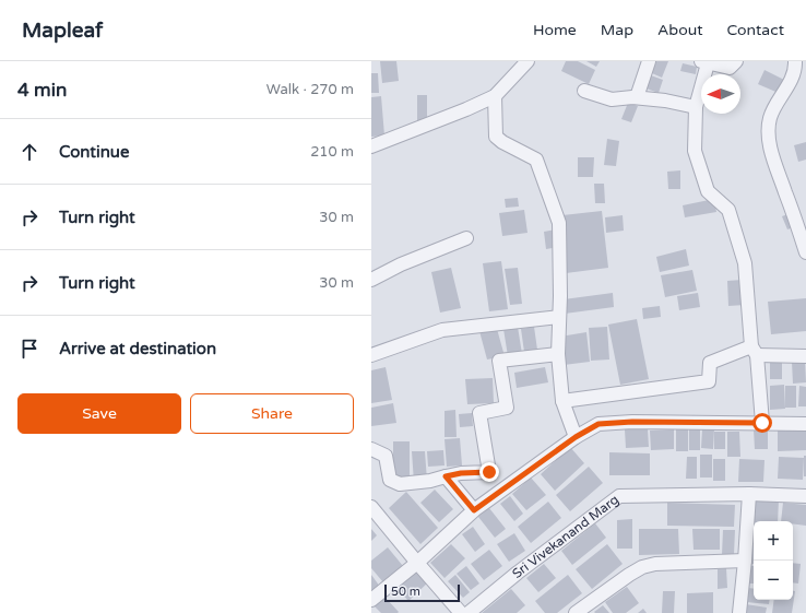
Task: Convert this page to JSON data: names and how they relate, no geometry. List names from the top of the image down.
{
  "streets": {
    "street": ["Sri Vivekanand Marg"]
  },
  "scale_bar": "50 m",
  "north": "left",
  "page": {
    "header": "Mapleaf",
    "nav": [
      "Home",
      "Map",
      "About",
      "Contact"
    ],
    "heading": ["4 min", "Walk · 270 m"],
    "list": [
      ["Continue", "210 m"],
      ["Turn right", "30 m"],
      ["Turn right", "30 m"],
      "Arrive at destination"
    ],
    "buttons": ["Save", "Share"],
    "map_buttons": ["+", "−"],
    "scale": "50 m"
  }
}
